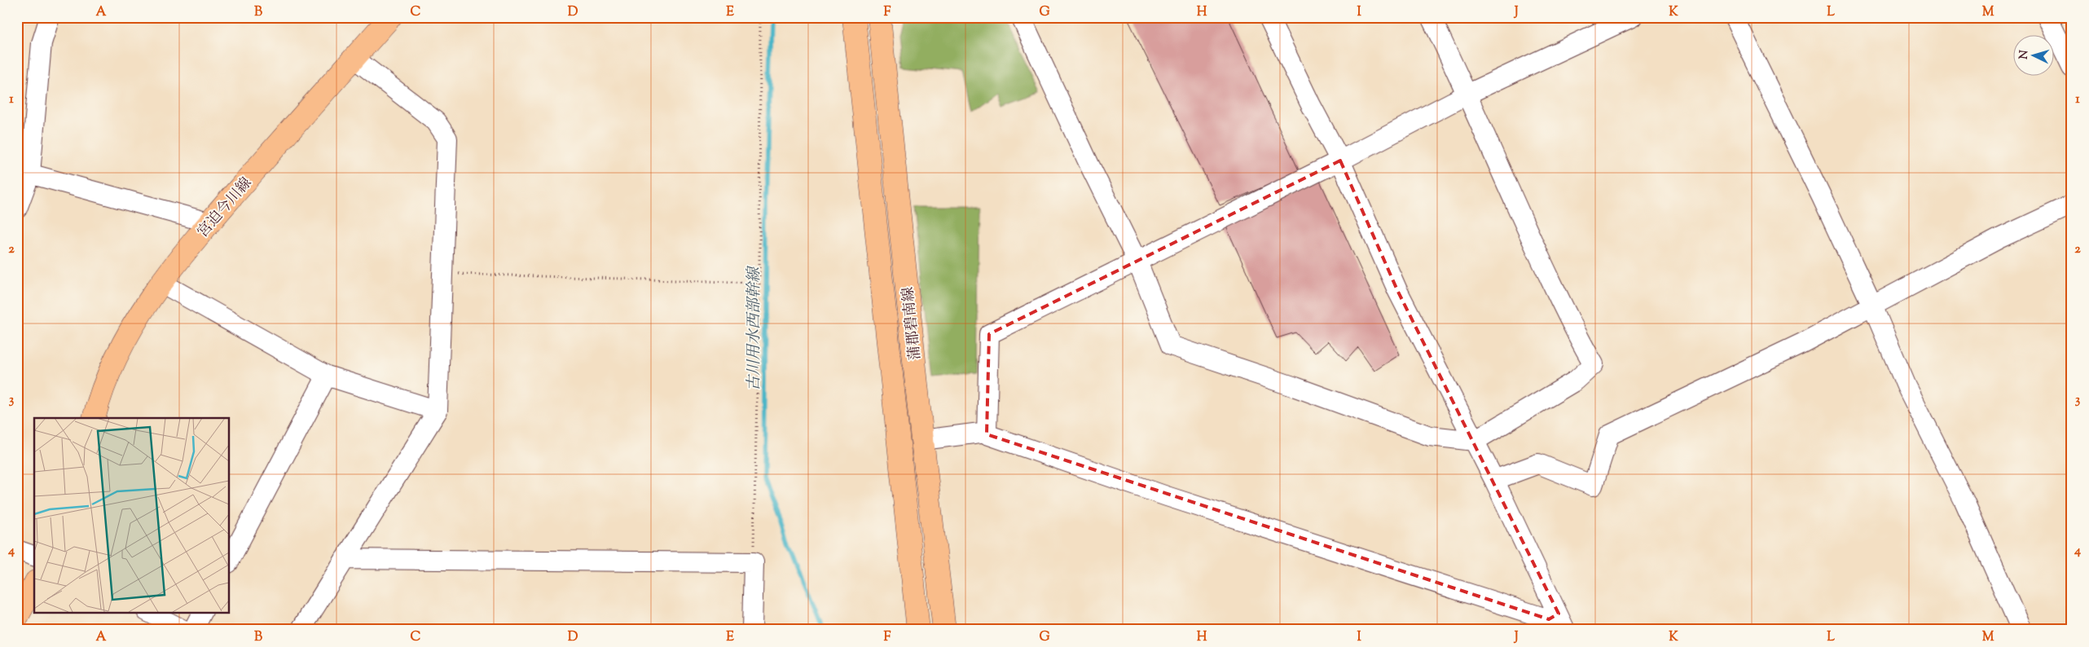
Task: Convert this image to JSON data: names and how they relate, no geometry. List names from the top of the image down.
{
  "streets": {
    "main road": ["宮迫今川線", "蒲郡碧南線"]
  },
  "water": ["古川用水西部幹線"],
  "north": "left",
  "grid": {
    "columns": [
      "A",
      "B",
      "C",
      "D",
      "E",
      "F",
      "G",
      "H",
      "I",
      "J",
      "K",
      "L",
      "M"
    ],
    "rows": [
      "1",
      "2",
      "3",
      "4"
    ]
  }
}
